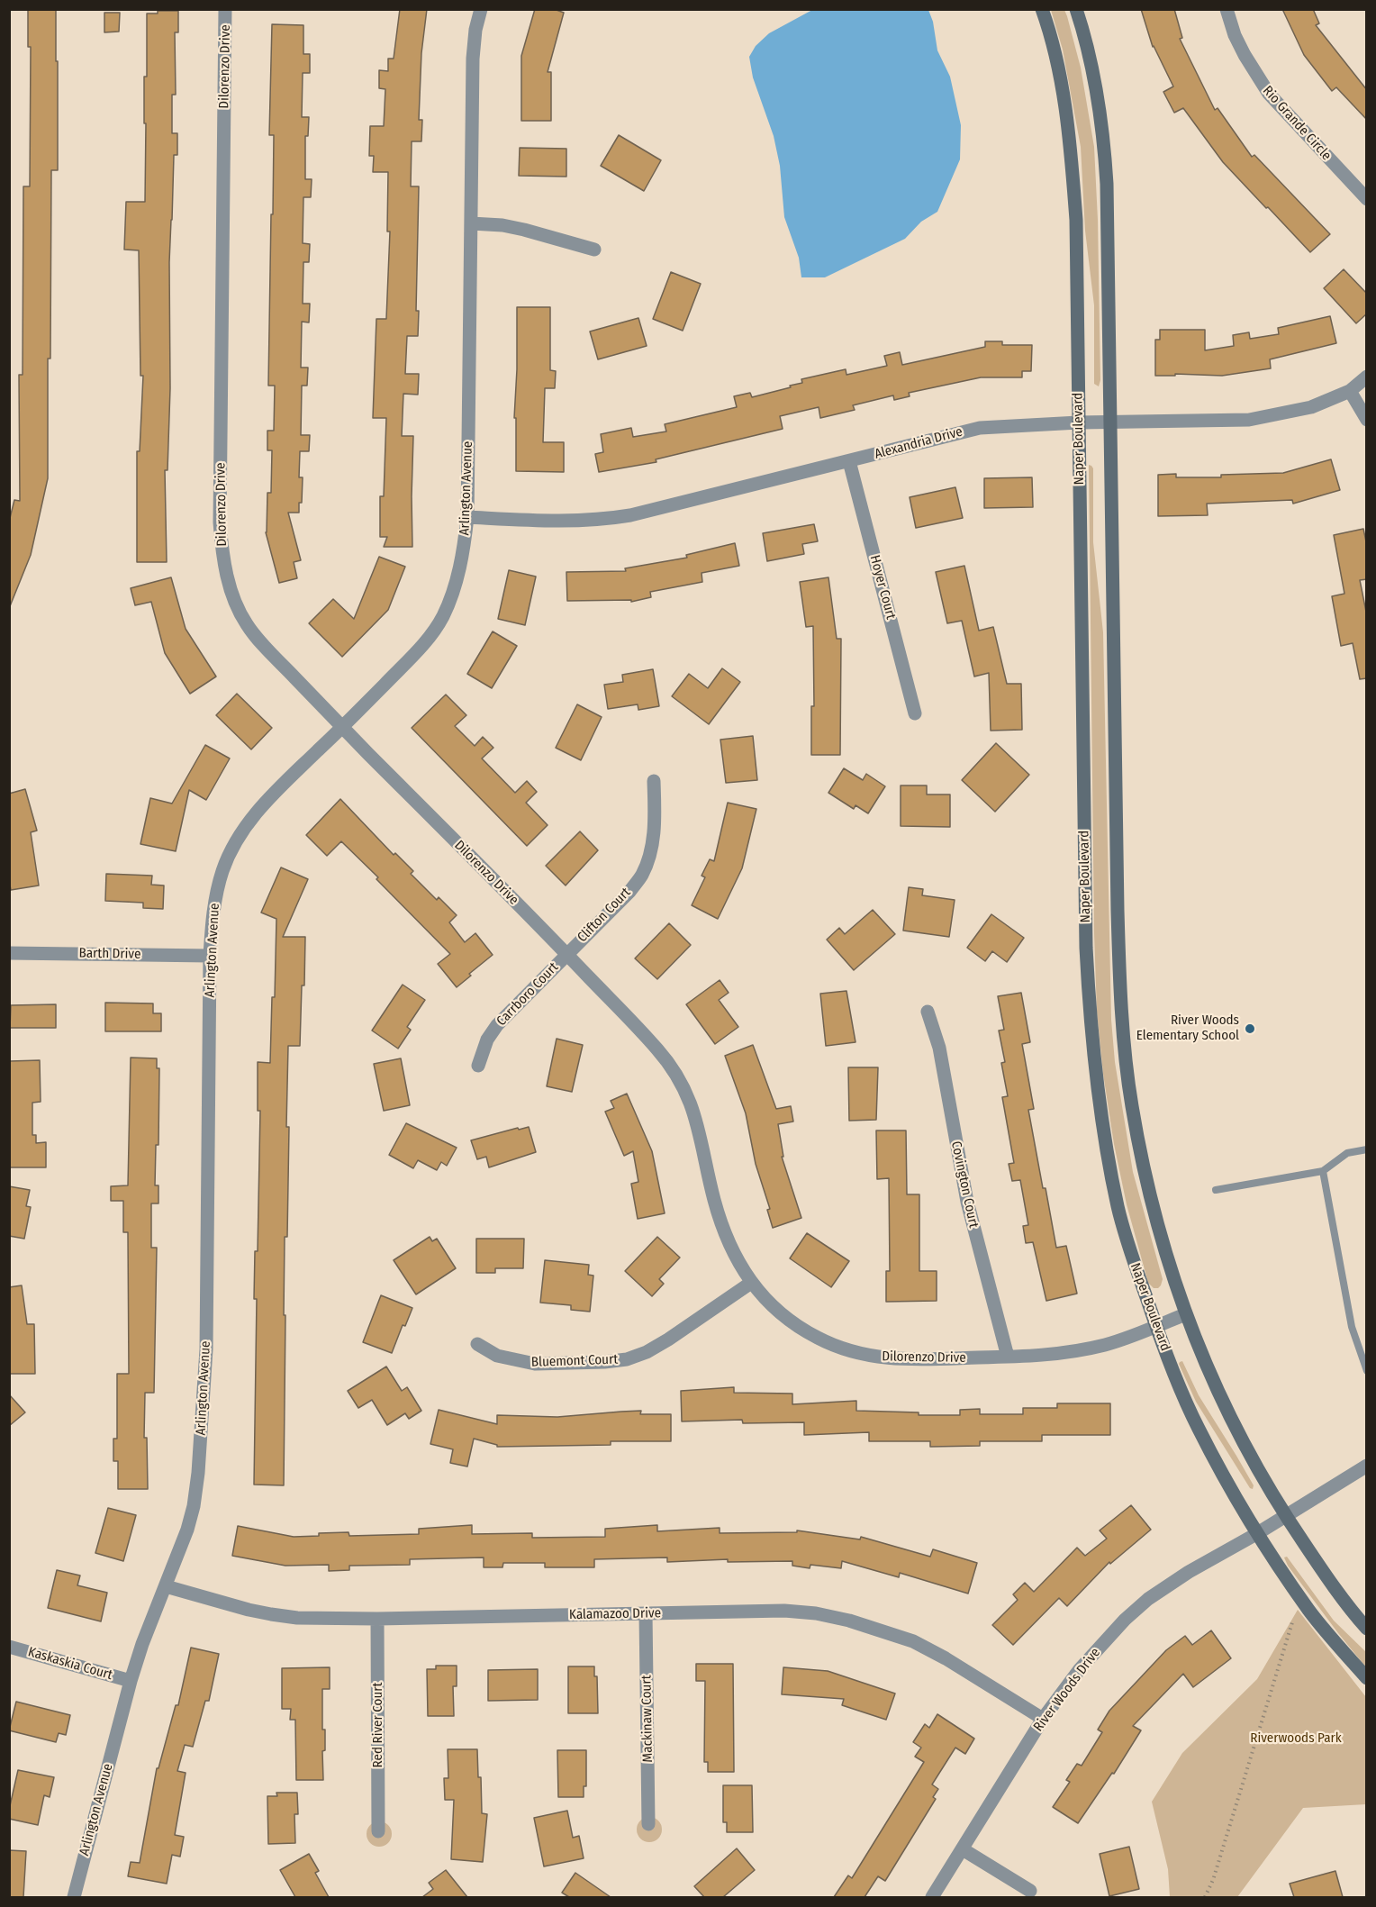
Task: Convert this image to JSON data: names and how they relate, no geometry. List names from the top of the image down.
{
  "streets": {
    "main road": ["Naper Boulevard"],
    "street": [
      "Dilorenzo Drive",
      "Rio Grande Circle",
      "Alexandria Drive",
      "Arlington Avenue",
      "Hoyer Court",
      "Clifton Court",
      "Barth Drive",
      "Carrboro Court",
      "Covington Court",
      "Bluemont Court",
      "Kalamazoo Drive",
      "Kaskaskia Court",
      "River Woods Drive",
      "Mackinaw Court",
      "Red River Court"
    ]
  },
  "crossings": [
    ["Dilorenzo Drive", "Naper Boulevard"],
    ["Dilorenzo Drive", "Arlington Avenue"],
    ["Dilorenzo Drive", "Clifton Court"],
    ["Dilorenzo Drive", "Carrboro Court"],
    ["Dilorenzo Drive", "Covington Court"],
    ["Dilorenzo Drive", "Bluemont Court"],
    ["Naper Boulevard", "Alexandria Drive"],
    ["Naper Boulevard", "River Woods Drive"],
    ["Alexandria Drive", "Arlington Avenue"],
    ["Alexandria Drive", "Hoyer Court"],
    ["Arlington Avenue", "Barth Drive"],
    ["Arlington Avenue", "Kalamazoo Drive"],
    ["Arlington Avenue", "Kaskaskia Court"],
    ["Clifton Court", "Carrboro Court"],
    ["Kalamazoo Drive", "River Woods Drive"],
    ["Kalamazoo Drive", "Mackinaw Court"],
    ["Kalamazoo Drive", "Red River Court"]
  ],
  "parks": ["Riverwoods Park"],
  "places": ["River Woods Elementary School"]
}
